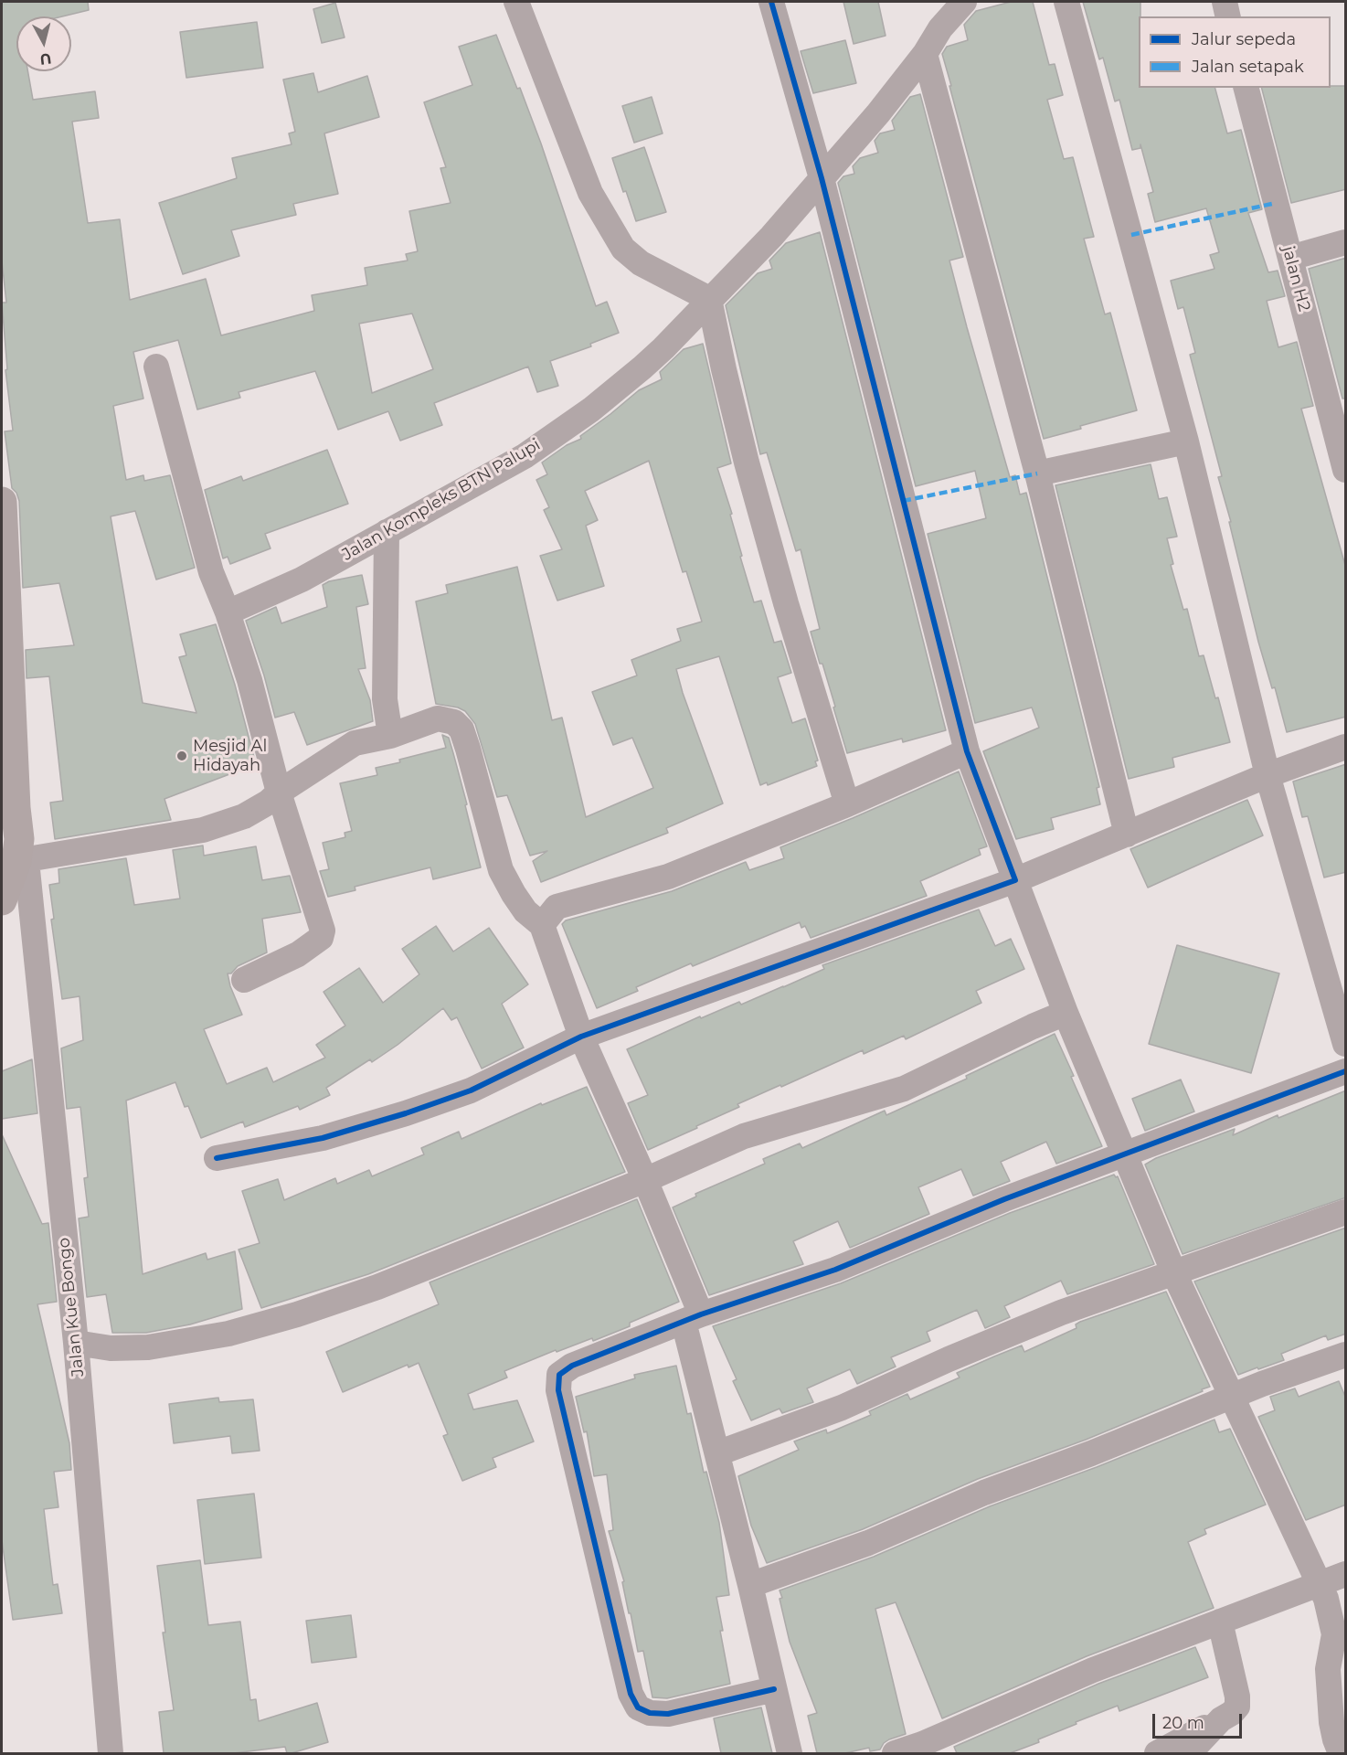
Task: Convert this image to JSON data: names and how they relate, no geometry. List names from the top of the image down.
{
  "streets": {
    "street": ["jalan H2", "Jalan Kompleks BTN Palupi", "Jalan Kue Bongo"]
  },
  "places": ["Mesjid Al Hidayah"],
  "legend": ["Jalur sepeda", "Jalan setapak"],
  "scale_bar": "20 m",
  "north": "bottom"
}
